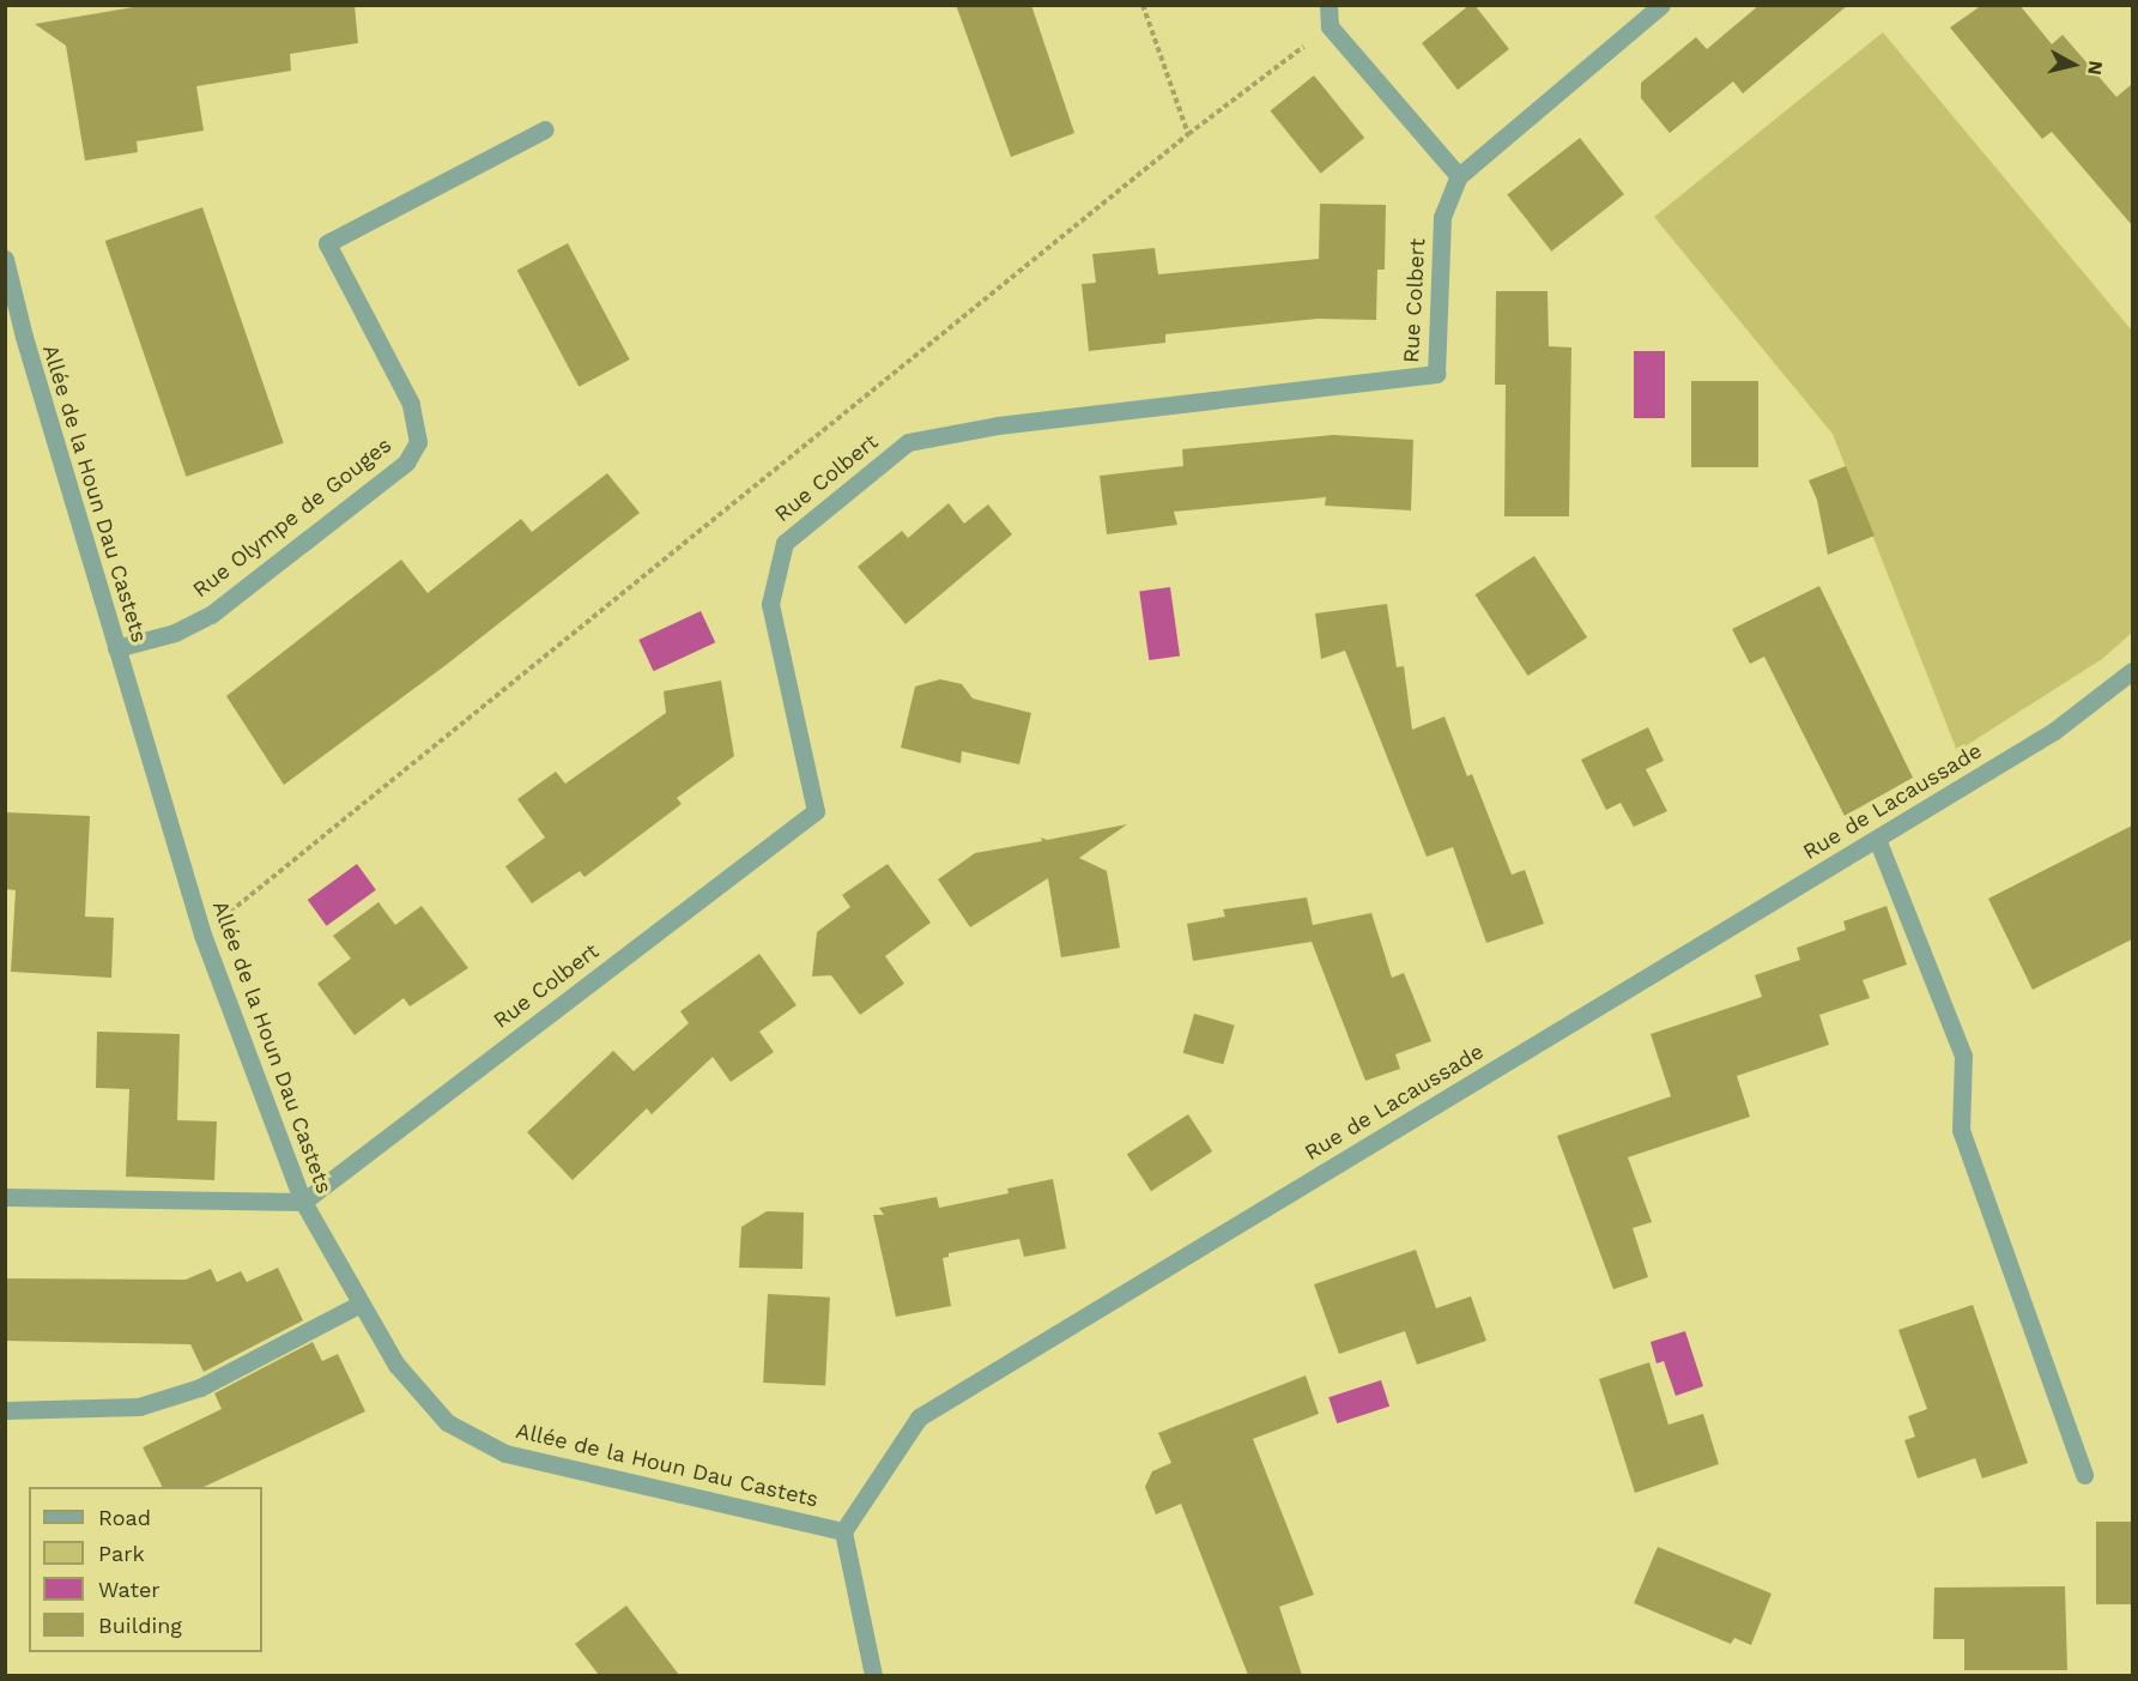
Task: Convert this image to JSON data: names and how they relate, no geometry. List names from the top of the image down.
{
  "streets": {
    "street": [
      "Rue Colbert",
      "Allée de la Houn Dau Castets",
      "Rue Olympe de Gouges",
      "Rue de Lacaussade"
    ]
  },
  "crossings": [
    ["Rue Colbert", "Allée de la Houn Dau Castets"],
    ["Allée de la Houn Dau Castets", "Rue Olympe de Gouges"],
    ["Allée de la Houn Dau Castets", "Rue de Lacaussade"]
  ],
  "legend": [
    "Road",
    "Park",
    "Water",
    "Building"
  ],
  "north": "right"
}
